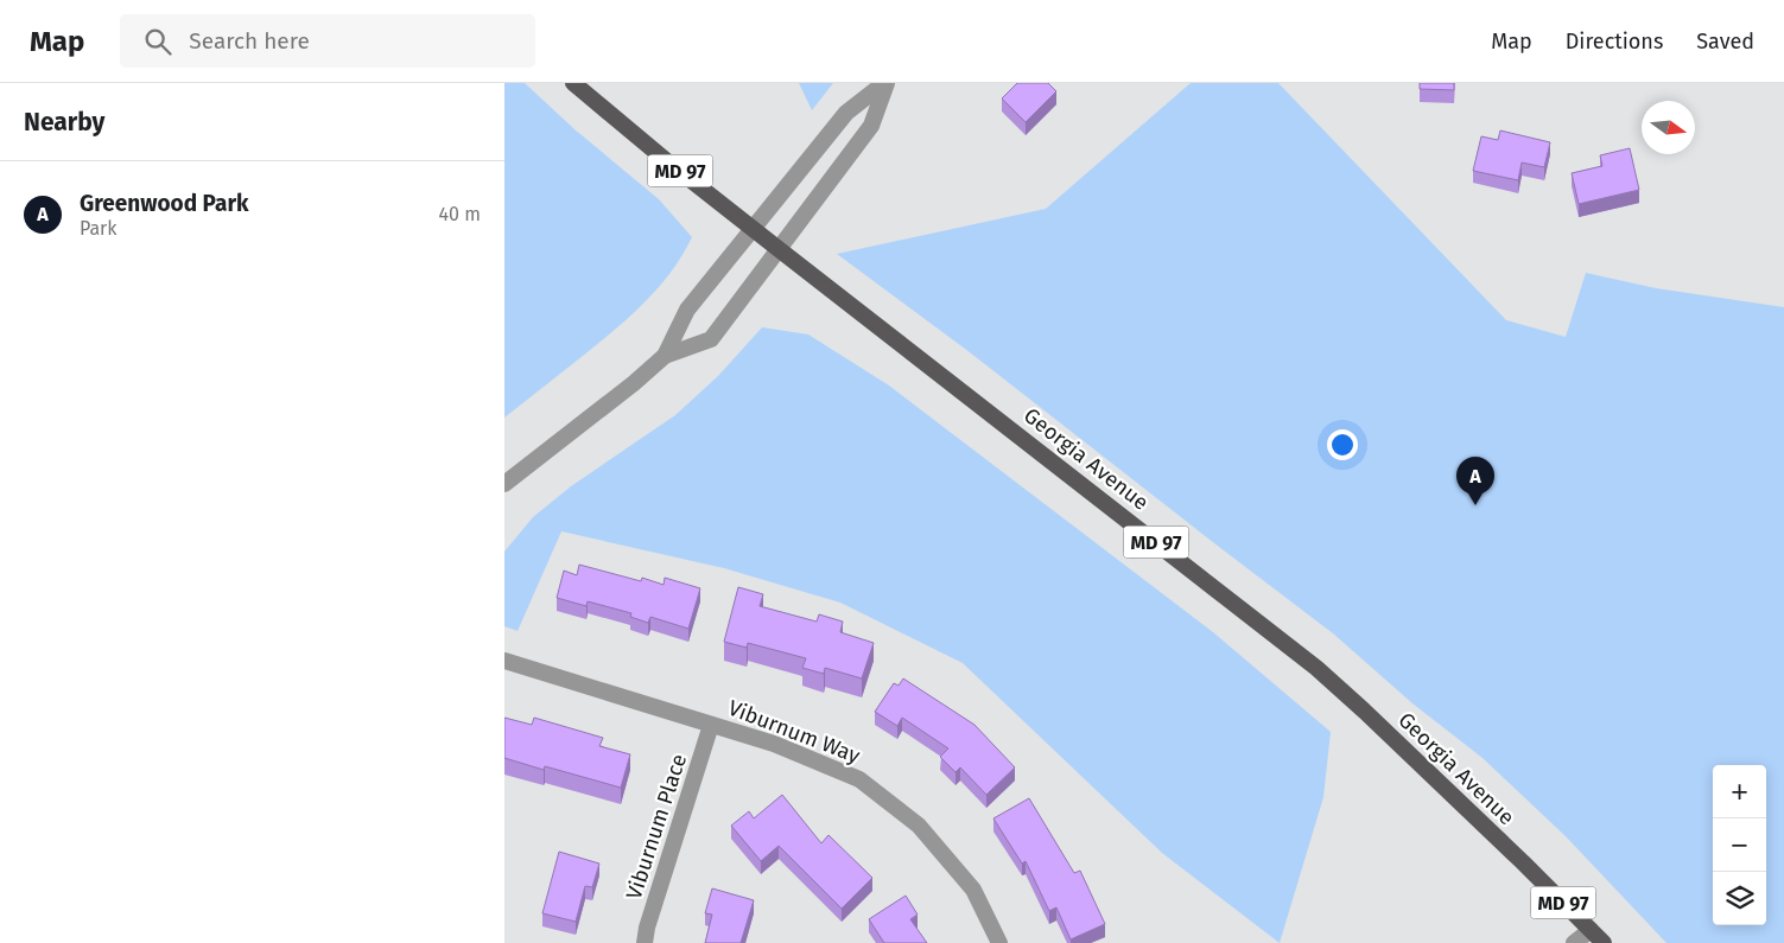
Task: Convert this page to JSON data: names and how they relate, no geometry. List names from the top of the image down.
{
  "streets": {
    "main road": ["MD 97", "Georgia Avenue"],
    "street": ["Viburnum Way", "Viburnum Place"]
  },
  "crossings": [
    ["Viburnum Way", "Viburnum Place"]
  ],
  "north": "right",
  "page": {
    "header": "Map",
    "search": "Search here",
    "nav": ["Map", "Directions", "Saved"],
    "heading": "Nearby",
    "list": [
      {
        "mark": "A",
        "name": "Greenwood Park",
        "note": "Park",
        "value": "40 m"
      }
    ],
    "pins": "A",
    "map_buttons": ["+", "−"]
  }
}
